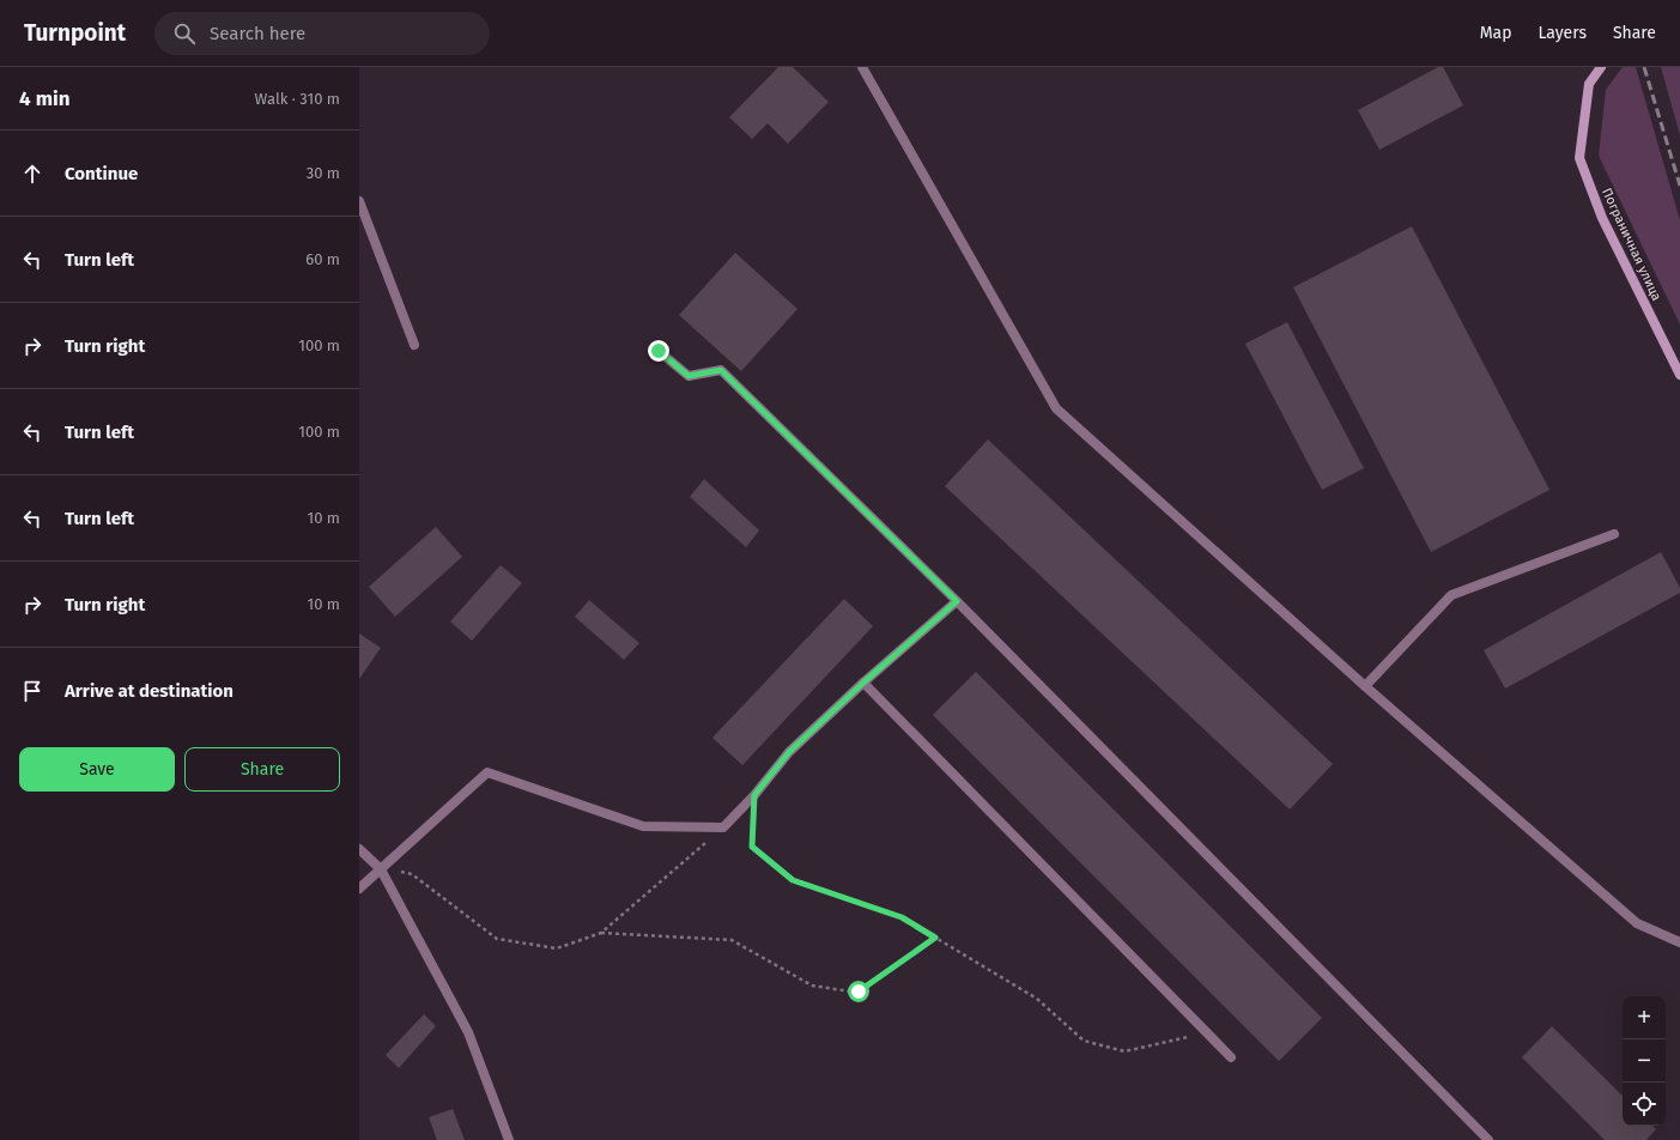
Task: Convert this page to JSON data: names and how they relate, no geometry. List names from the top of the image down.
{
  "streets": {
    "main road": ["Пограничная улица"]
  },
  "page": {
    "header": "Turnpoint",
    "search": "Search here",
    "nav": ["Map", "Layers", "Share"],
    "heading": ["4 min", "Walk · 310 m"],
    "list": [
      ["Continue", "30 m"],
      ["Turn left", "60 m"],
      ["Turn right", "100 m"],
      ["Turn left", "100 m"],
      ["Turn left", "10 m"],
      ["Turn right", "10 m"],
      "Arrive at destination"
    ],
    "buttons": ["Save", "Share"],
    "map_buttons": ["+", "−"]
  }
}
